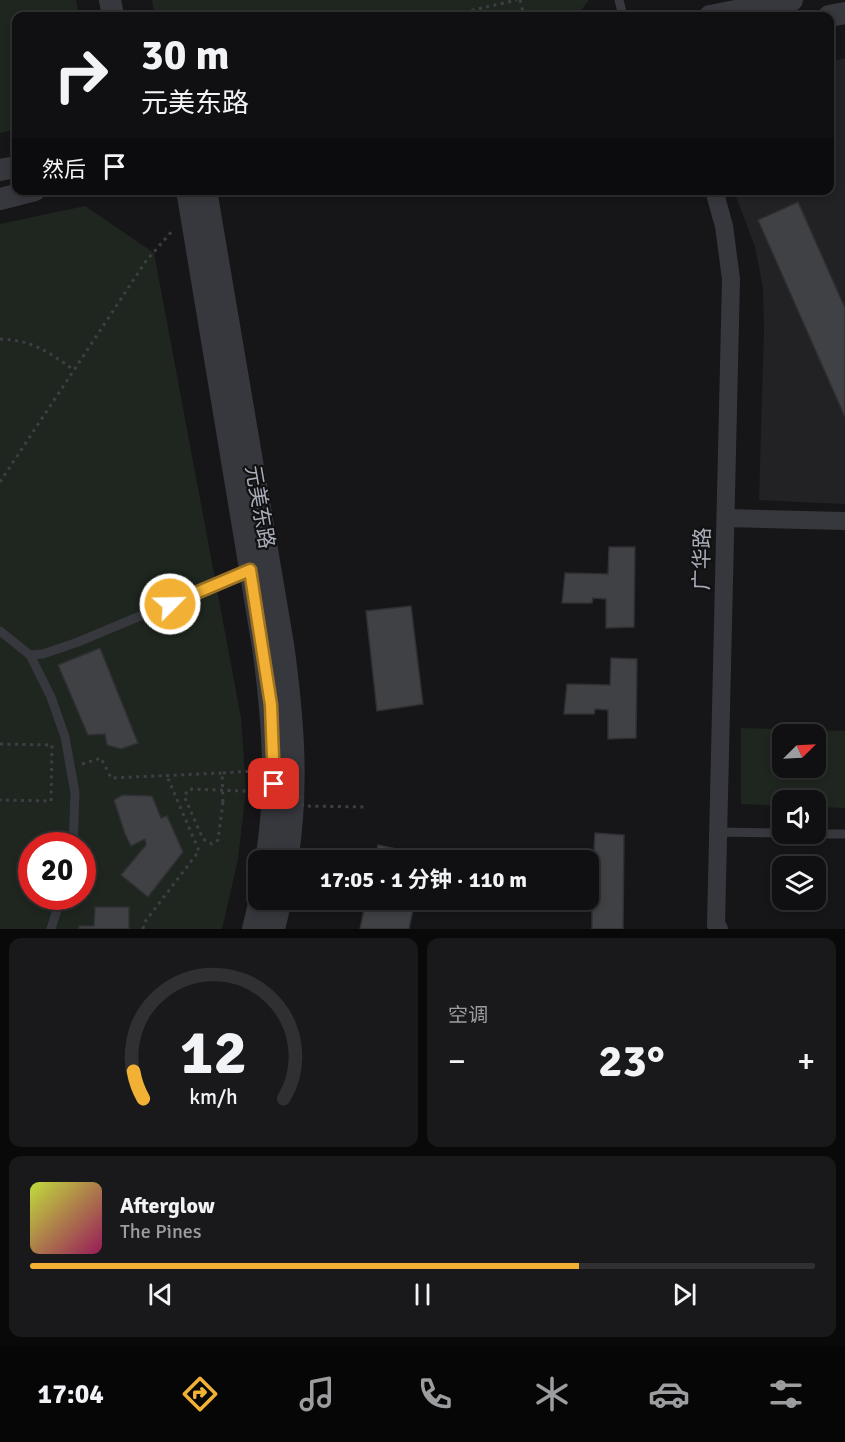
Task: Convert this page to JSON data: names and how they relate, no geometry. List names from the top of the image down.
{
  "streets": {
    "street": ["元美东路", "广华路"]
  },
  "north": "top right",
  "page": {
    "turn": ["30 m", "元美东路"],
    "then": "然后",
    "limit": "20",
    "trip": "17:05 · 1 分钟 · 110 m",
    "tile": "空调",
    "heat": ["−", "23°", "+"],
    "song": ["Afterglow", "The Pines"],
    "tabs": "17:04",
    "gauge": ["12", "km/h"]
  }
}
